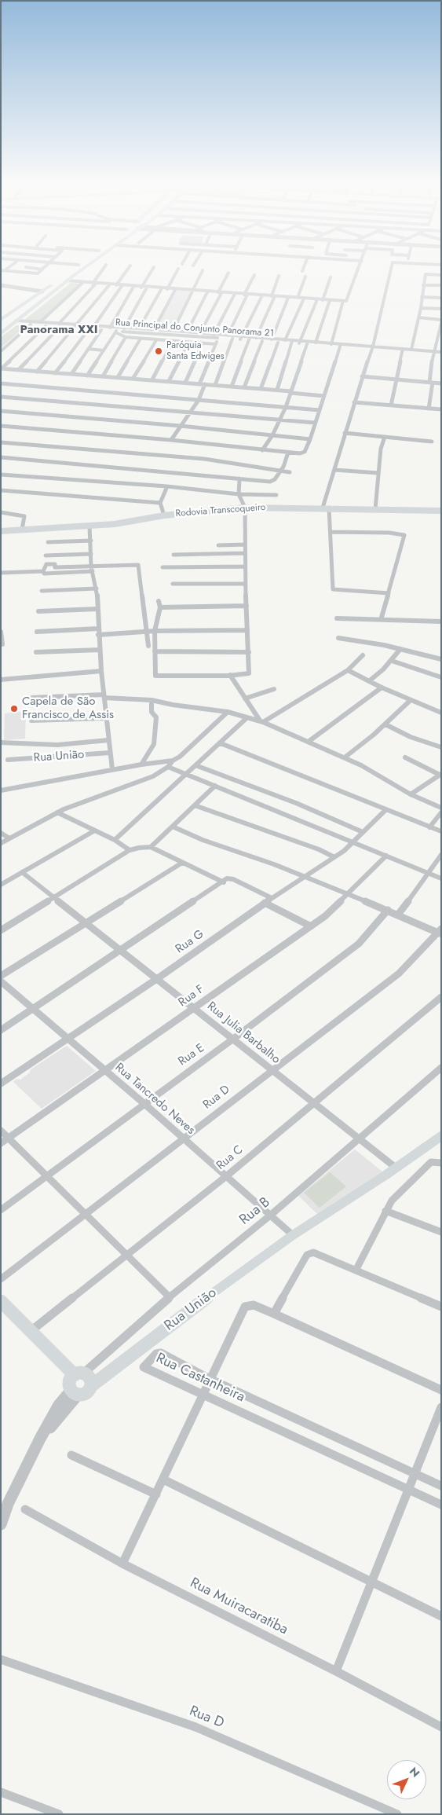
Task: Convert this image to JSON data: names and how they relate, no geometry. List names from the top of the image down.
{
  "streets": {
    "main road": ["Rodovia Transcoqueiro", "Rua União"],
    "street": [
      "Rua Principal do Conjunto Panorama 21",
      "Rua G",
      "Rua F",
      "Rua Julia Barbalho",
      "Rua E",
      "Rua D",
      "Rua Tancredo Neves",
      "Rua C",
      "Rua B",
      "Rua Castanheira",
      "Rua Muiracaratiba"
    ]
  },
  "crossings": [
    ["Rua União", "Rua Julia Barbalho"],
    ["Rua União", "Rua Tancredo Neves"],
    ["Rua União", "Rua B"],
    ["Rua G", "Rua Julia Barbalho"],
    ["Rua G", "Rua Tancredo Neves"],
    ["Rua F", "Rua Julia Barbalho"],
    ["Rua F", "Rua Tancredo Neves"],
    ["Rua Julia Barbalho", "Rua E"],
    ["Rua Julia Barbalho", "Rua D"],
    ["Rua Julia Barbalho", "Rua C"],
    ["Rua Julia Barbalho", "Rua B"],
    ["Rua E", "Rua Tancredo Neves"],
    ["Rua D", "Rua Tancredo Neves"],
    ["Rua Tancredo Neves", "Rua C"],
    ["Rua Tancredo Neves", "Rua B"]
  ],
  "districts": ["Panorama XXI"],
  "places": ["Paróquia Santa Edwiges", "Capela de São Francisco de Assis"],
  "north": "top right"
}
